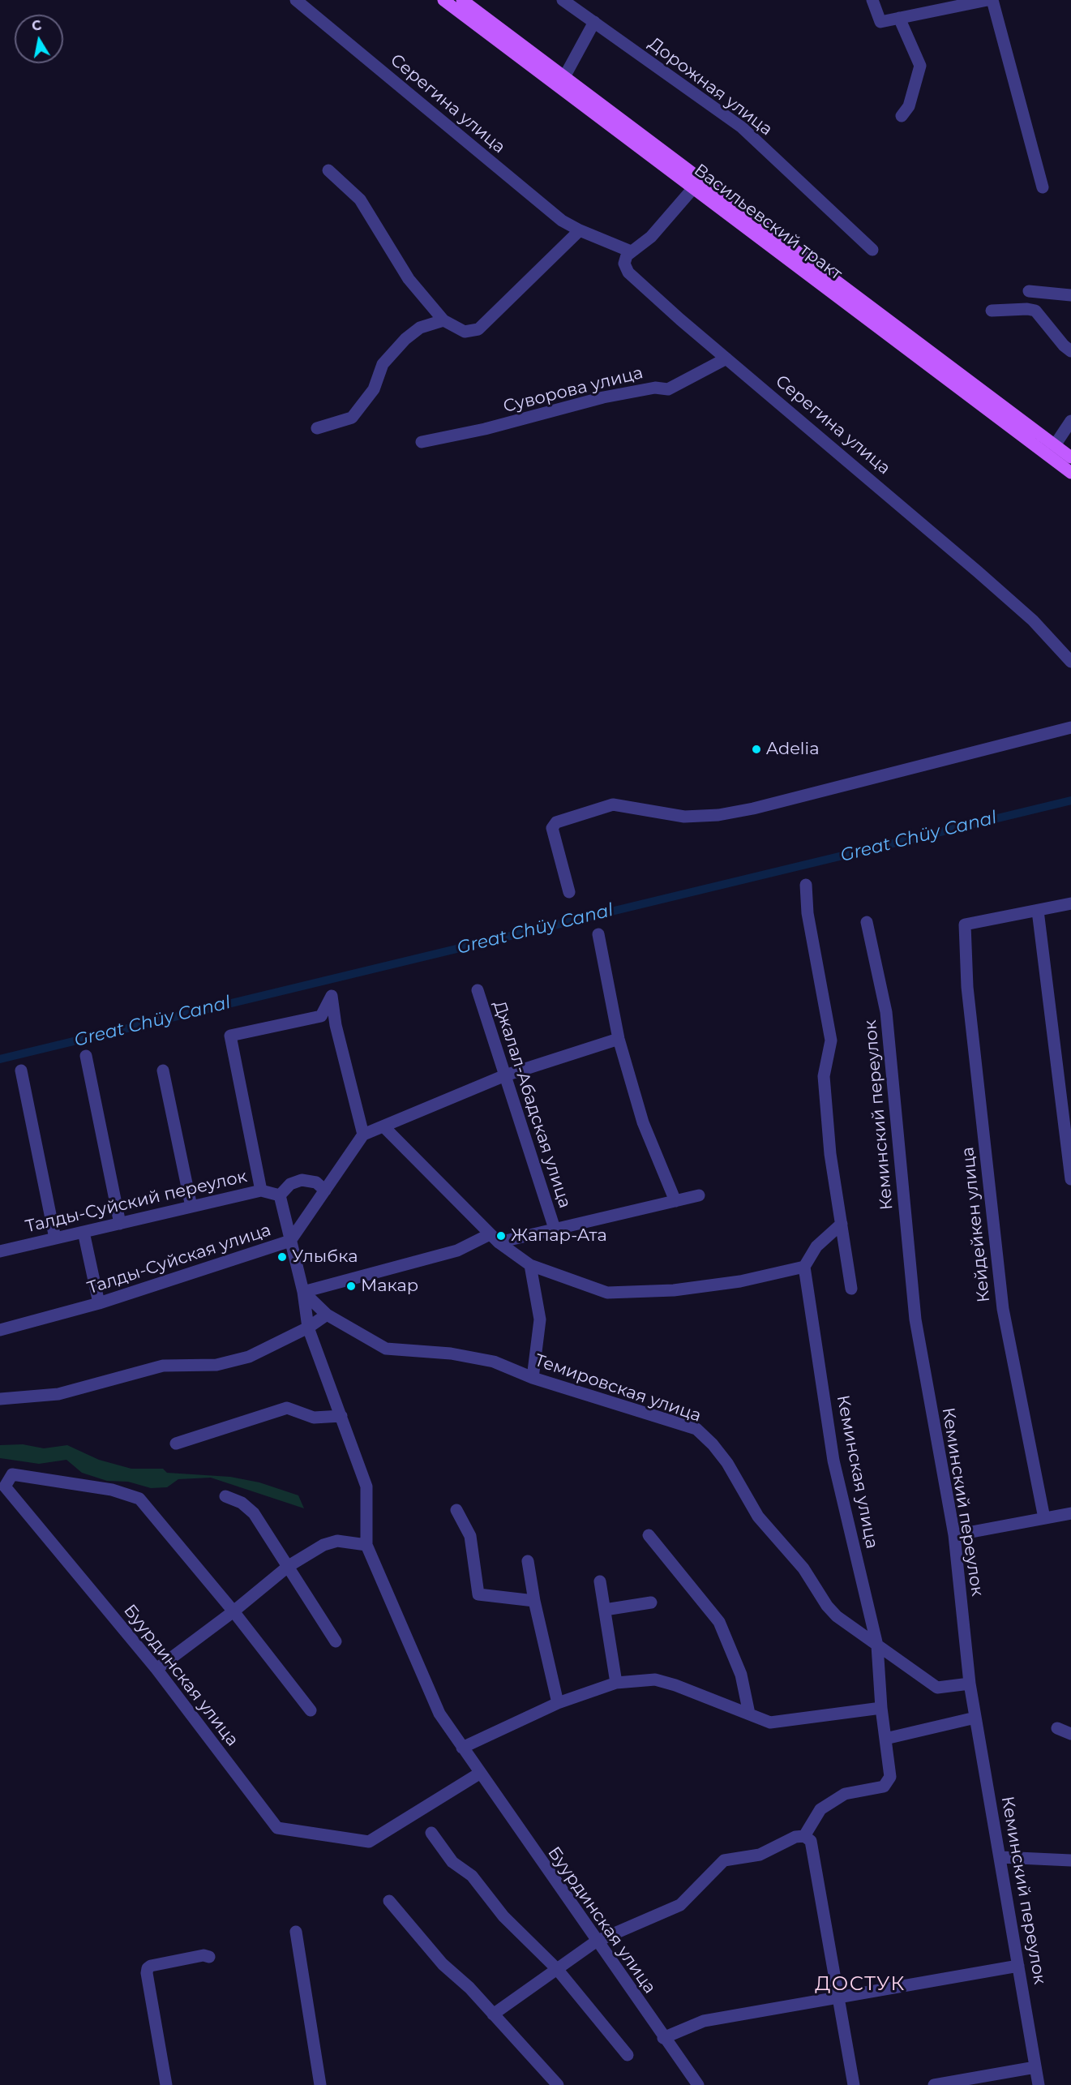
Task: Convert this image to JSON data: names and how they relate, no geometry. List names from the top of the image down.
{
  "streets": {
    "main road": ["Васильевский тракт"],
    "street": [
      "Дорожная улица",
      "Серегина улица",
      "Суворова улица",
      "Джалал-Абадская улица",
      "Кеминский переулок",
      "Талды-Суйский переулок",
      "Кейдейкен улица",
      "Талды-Суйская улица",
      "Темировская улица",
      "Кеминская улица",
      "Буурдинская улица"
    ]
  },
  "crossings": [
    ["Серегина улица", "Суворова улица"],
    ["Кеминский переулок", "Темировская улица"],
    ["Талды-Суйский переулок", "Буурдинская улица"],
    ["Талды-Суйская улица", "Буурдинская улица"],
    ["Темировская улица", "Кеминская улица"],
    ["Темировская улица", "Буурдинская улица"]
  ],
  "districts": ["ДОСТУК"],
  "water": ["Great Chüy Canal"],
  "places": [
    "Adelia",
    "Жапар-Ата",
    "Улыбка",
    "Макар"
  ],
  "north": "top"
}
